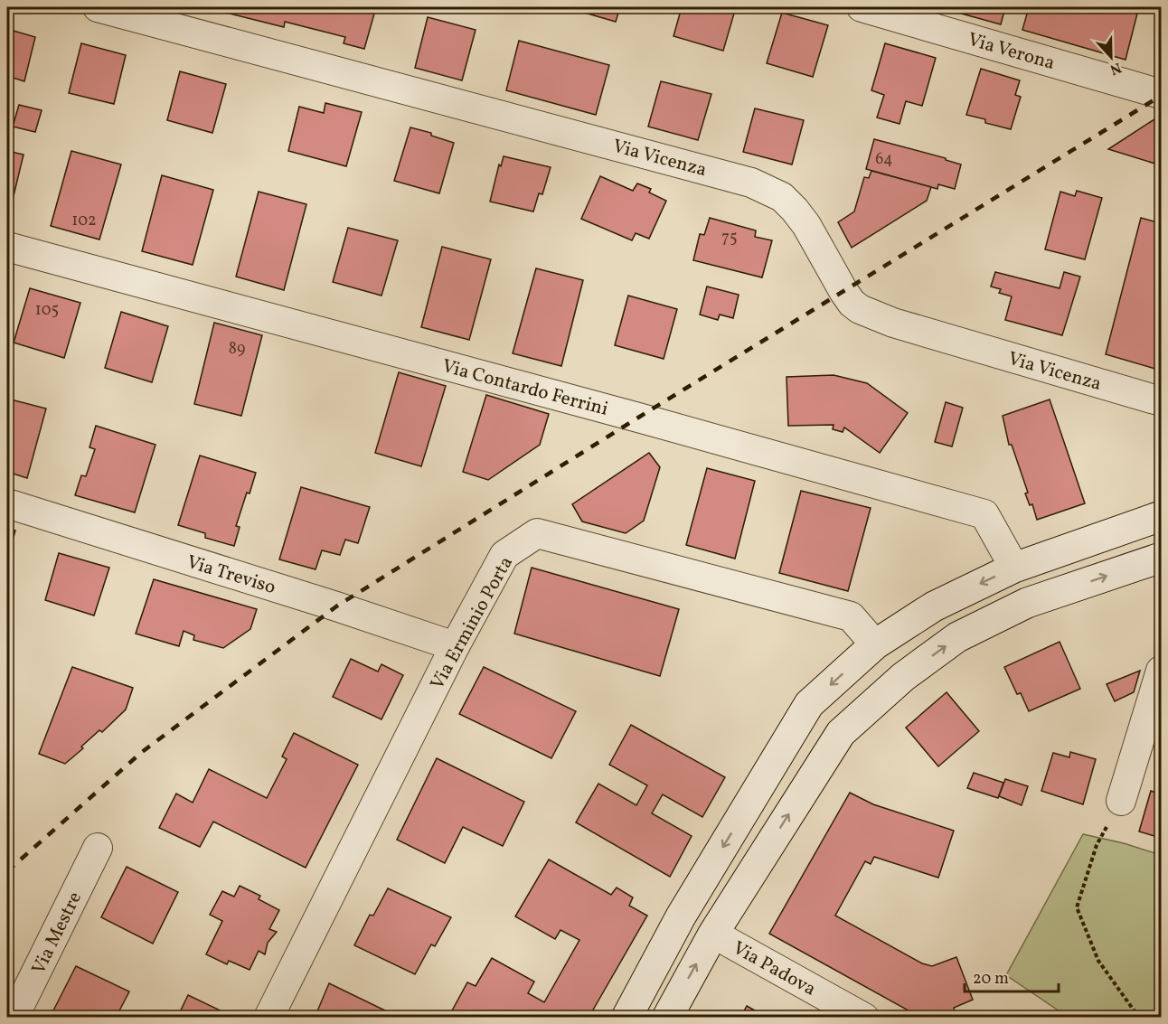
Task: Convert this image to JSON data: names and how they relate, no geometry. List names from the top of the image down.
{
  "streets": {
    "street": [
      "Via Verona",
      "Via Vicenza",
      "Via Contardo Ferrini",
      "Via Treviso",
      "Via Erminio Porta",
      "Via Mestre",
      "Via Padova"
    ]
  },
  "crossings": [
    ["Via Treviso", "Via Erminio Porta"]
  ],
  "house_numbers": [
    "64",
    "102",
    "75",
    "105",
    "89"
  ],
  "scale_bar": "20 m",
  "north": "bottom"
}
